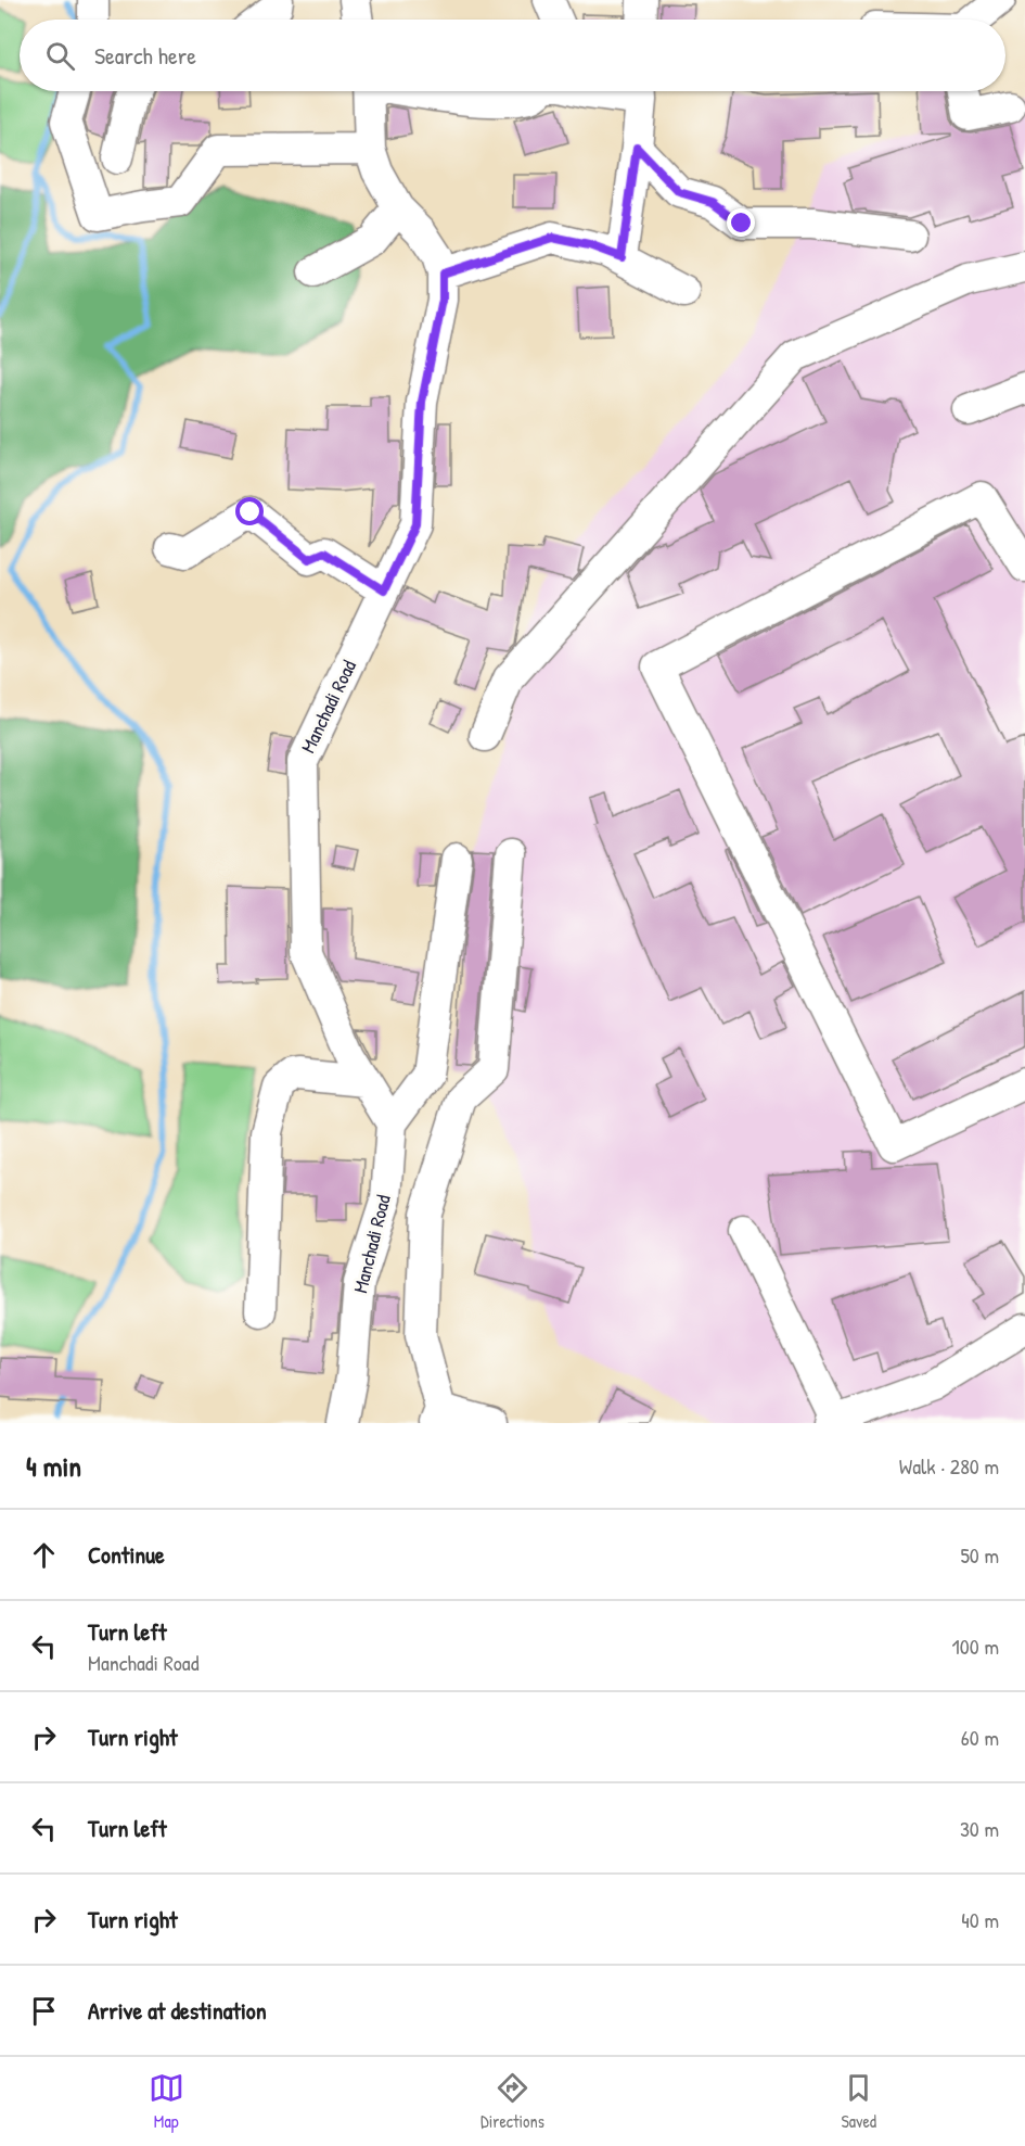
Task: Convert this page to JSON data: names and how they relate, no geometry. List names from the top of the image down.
{
  "streets": {
    "street": ["Manchadi Road"]
  },
  "page": {
    "search": "Search here",
    "heading": ["4 min", "Walk · 280 m"],
    "list": [
      ["Continue", "50 m"],
      ["Turn left", "Manchadi Road", "100 m"],
      ["Turn right", "60 m"],
      ["Turn left", "30 m"],
      ["Turn right", "40 m"],
      "Arrive at destination"
    ],
    "nav": ["Map", "Directions", "Saved"]
  }
}
